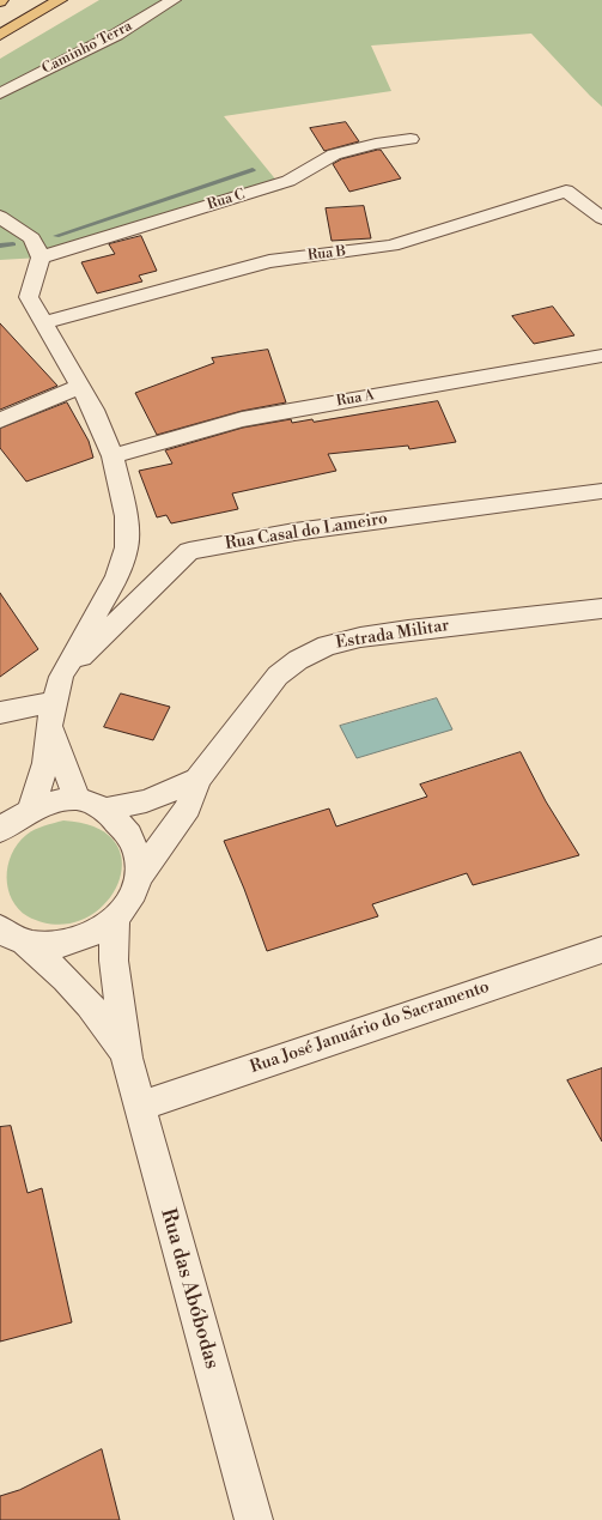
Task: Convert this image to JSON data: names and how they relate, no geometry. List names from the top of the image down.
{
  "streets": {
    "street": [
      "Caminho Terra",
      "Rua C",
      "Rua B",
      "Rua A",
      "Rua Casal do Lameiro",
      "Estrada Militar",
      "Rua José Januário do Sacramento",
      "Rua das Abóbodas"
    ]
  },
  "crossings": [
    ["Rua José Januário do Sacramento", "Rua das Abóbodas"]
  ]
}
